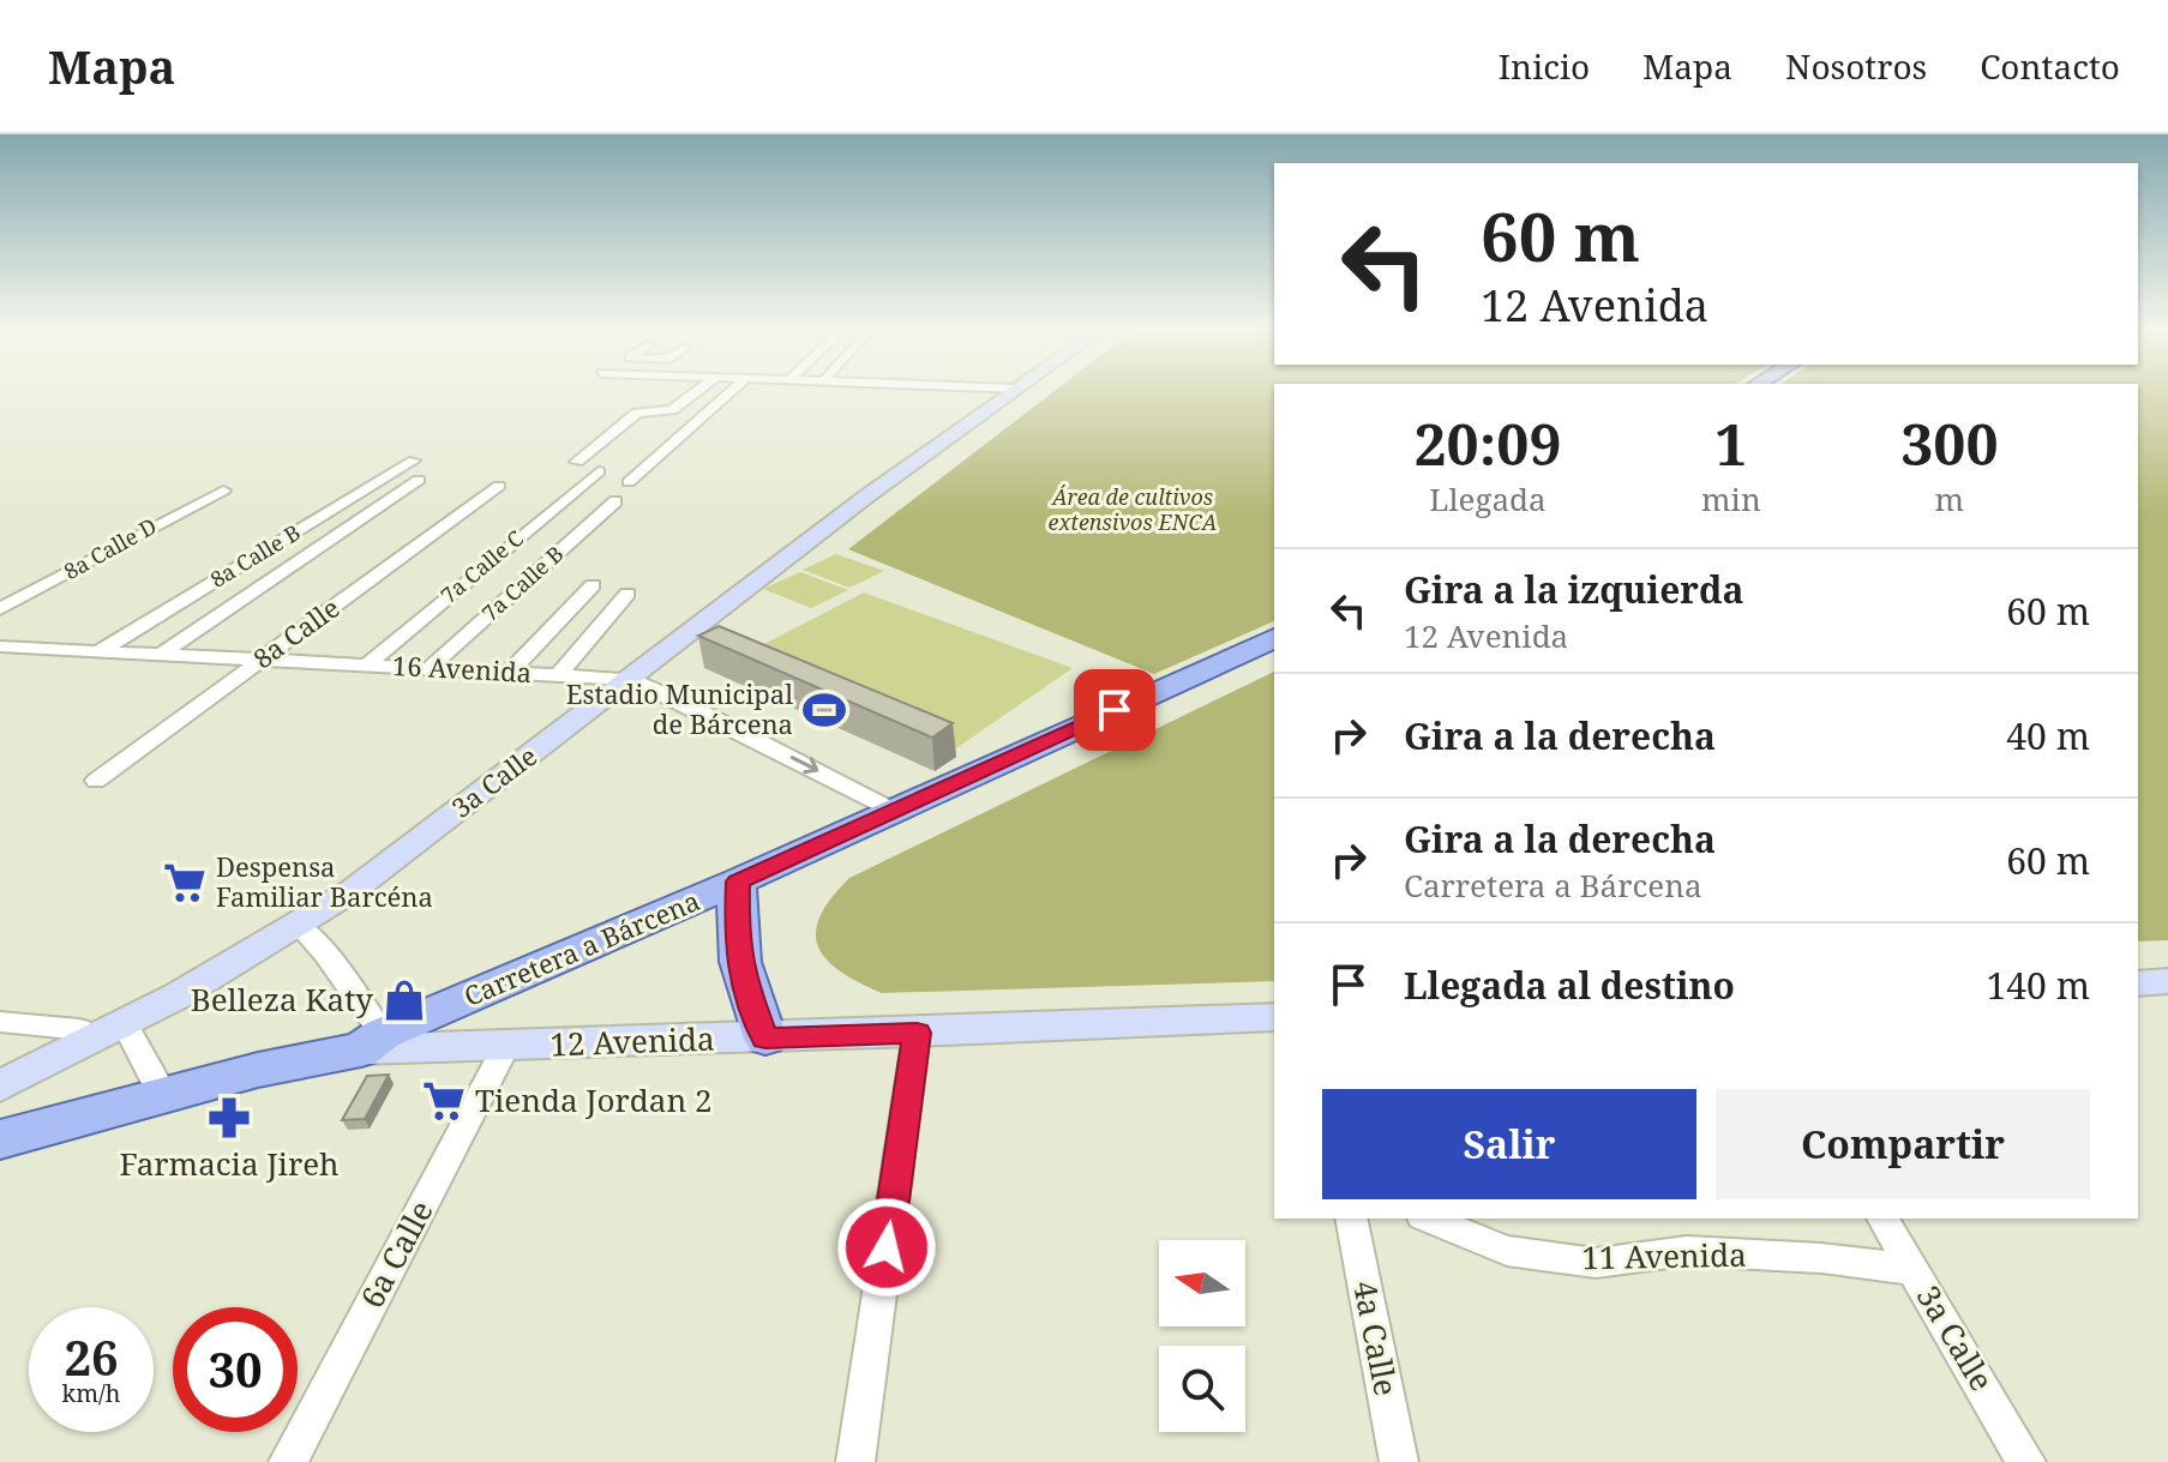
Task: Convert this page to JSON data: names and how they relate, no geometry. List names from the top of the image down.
{
  "streets": {
    "main road": ["3a Calle", "Carretera a Bárcena", "12 Avenida"],
    "street": [
      "8a Calle D",
      "8a Calle B",
      "7a Calle C",
      "7a Calle B",
      "8a Calle",
      "16 Avenida",
      "6a Calle",
      "11 Avenida",
      "4a Calle"
    ]
  },
  "crossings": [
    ["8a Calle B", "16 Avenida"],
    ["7a Calle C", "16 Avenida"],
    ["7a Calle B", "16 Avenida"],
    ["8a Calle", "16 Avenida"],
    ["16 Avenida", "3a Calle"],
    ["16 Avenida", "Carretera a Bárcena"],
    ["3a Calle", "11 Avenida"],
    ["Carretera a Bárcena", "12 Avenida"],
    ["12 Avenida", "6a Calle"]
  ],
  "parks": ["Área de cultivos extensivos ENCA"],
  "places": {
    "sports": ["Estadio Municipal de Bárcena"],
    "supermarket": ["Despensa Familiar Barcéna", "Tienda Jordan 2"],
    "shop": ["Belleza Katy"],
    "pharmacy": ["Farmacia Jireh"]
  },
  "north": "left",
  "page": {
    "header": "Mapa",
    "nav": [
      "Inicio",
      "Mapa",
      "Nosotros",
      "Contacto"
    ],
    "turn": ["60 m", "12 Avenida"],
    "eta": [
      "20:09",
      "Llegada",
      "1",
      "min",
      "300",
      "m"
    ],
    "list": [
      {
        "name": "Gira a la izquierda",
        "note": "12 Avenida",
        "value": "60 m"
      },
      {
        "name": "Gira a la derecha",
        "value": "40 m"
      },
      {
        "name": "Gira a la derecha",
        "note": "Carretera a Bárcena",
        "value": "60 m"
      },
      {
        "name": "Llegada al destino",
        "value": "140 m"
      }
    ],
    "buttons": ["Salir", "Compartir"],
    "speed": "26 km/h",
    "limit": "30"
  }
}
